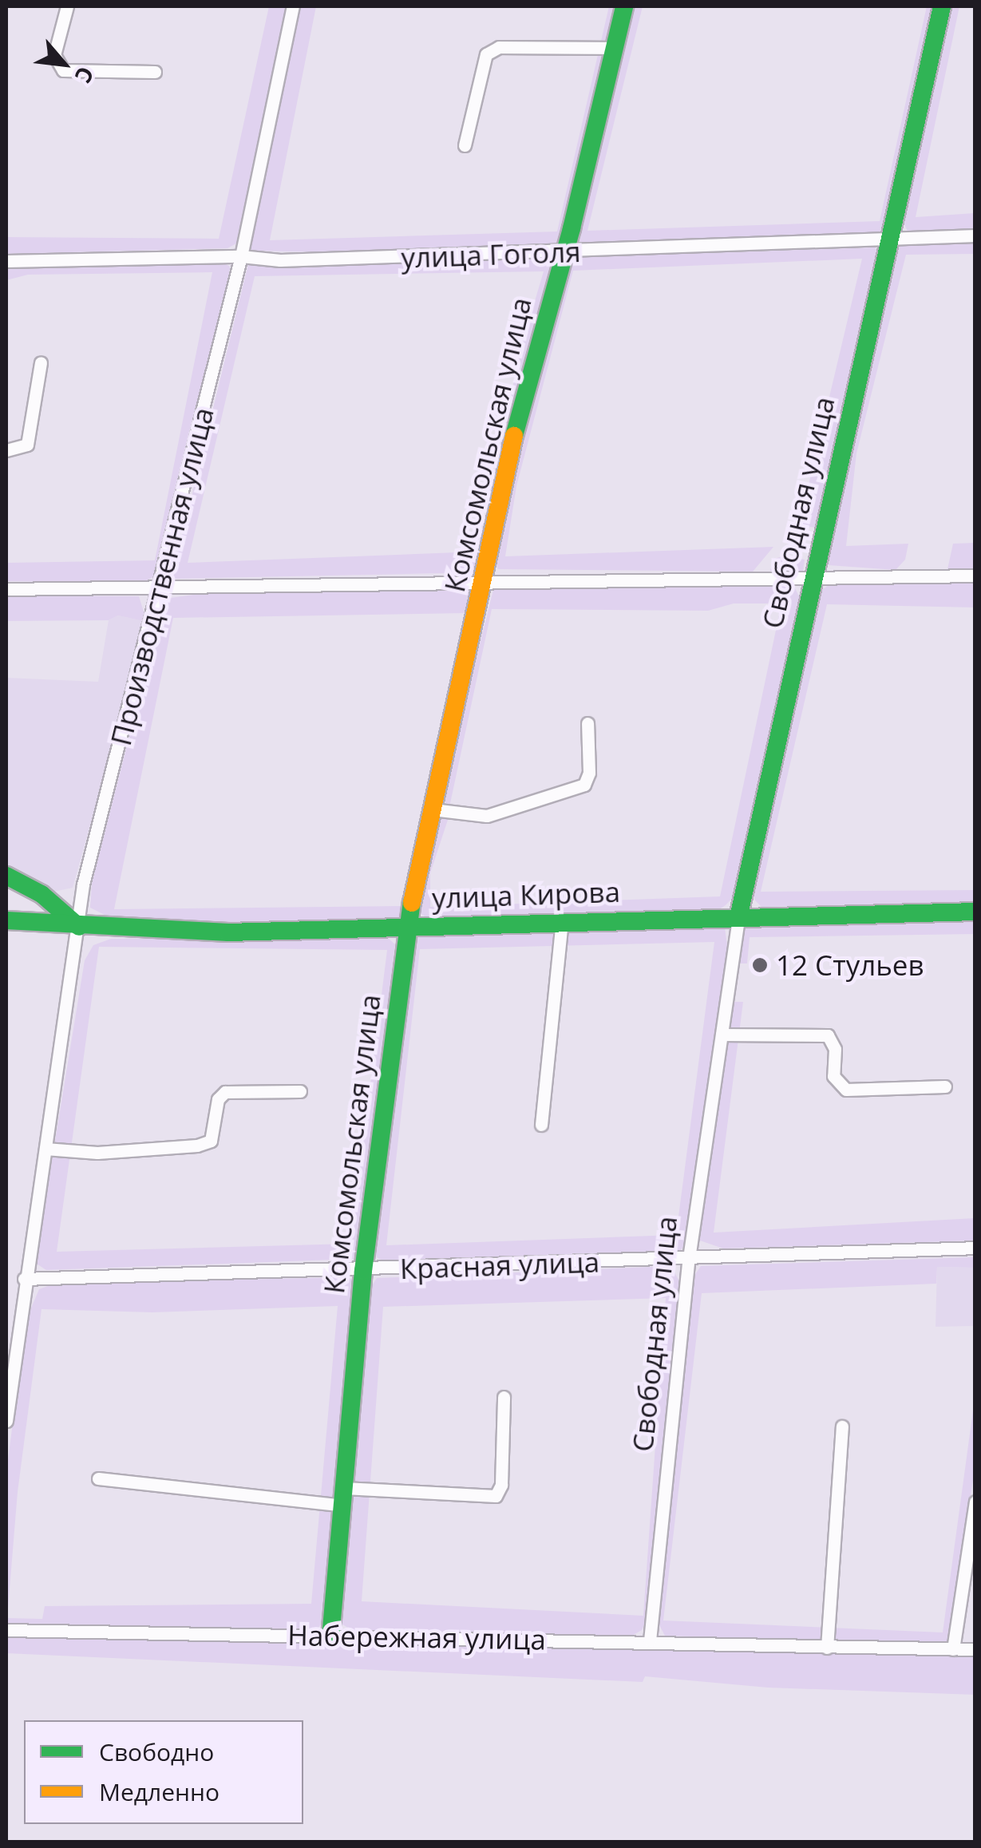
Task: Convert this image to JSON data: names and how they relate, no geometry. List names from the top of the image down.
{
  "streets": {
    "street": [
      "улица Гоголя",
      "Комсомольская улица",
      "Свободная улица",
      "Производственная улица",
      "улица Кирова",
      "Красная улица",
      "Набережная улица"
    ]
  },
  "crossings": [
    ["улица Гоголя", "Комсомольская улица"],
    ["улица Гоголя", "Свободная улица"],
    ["улица Гоголя", "Производственная улица"],
    ["Комсомольская улица", "улица Кирова"],
    ["Комсомольская улица", "Красная улица"],
    ["Комсомольская улица", "Набережная улица"],
    ["Свободная улица", "улица Кирова"],
    ["Свободная улица", "Красная улица"],
    ["Свободная улица", "Набережная улица"],
    ["Производственная улица", "улица Кирова"],
    ["Производственная улица", "Красная улица"]
  ],
  "places": ["12 Стульев"],
  "legend": ["Свободно", "Медленно"],
  "north": "bottom right"
}
